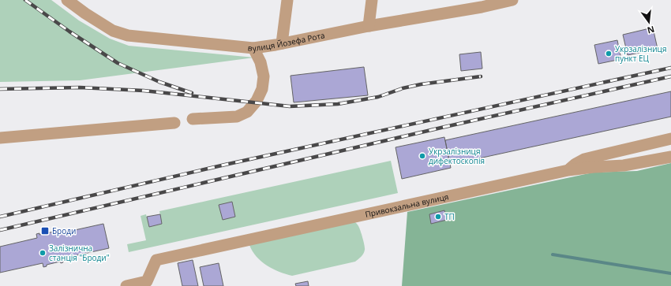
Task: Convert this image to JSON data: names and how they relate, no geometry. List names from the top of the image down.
{
  "streets": {
    "street": ["вулиця Йозефа Рота", "Привокзальна вулиця"]
  },
  "places": {
    "other": [
      "Укрзалізниця пункт ЕЦ",
      "Укрзалізниця дифектоскопія",
      "ТП",
      "Залізнична станція \"Броди\""
    ],
    "transit": ["Броди"]
  },
  "north": "bottom"
}
